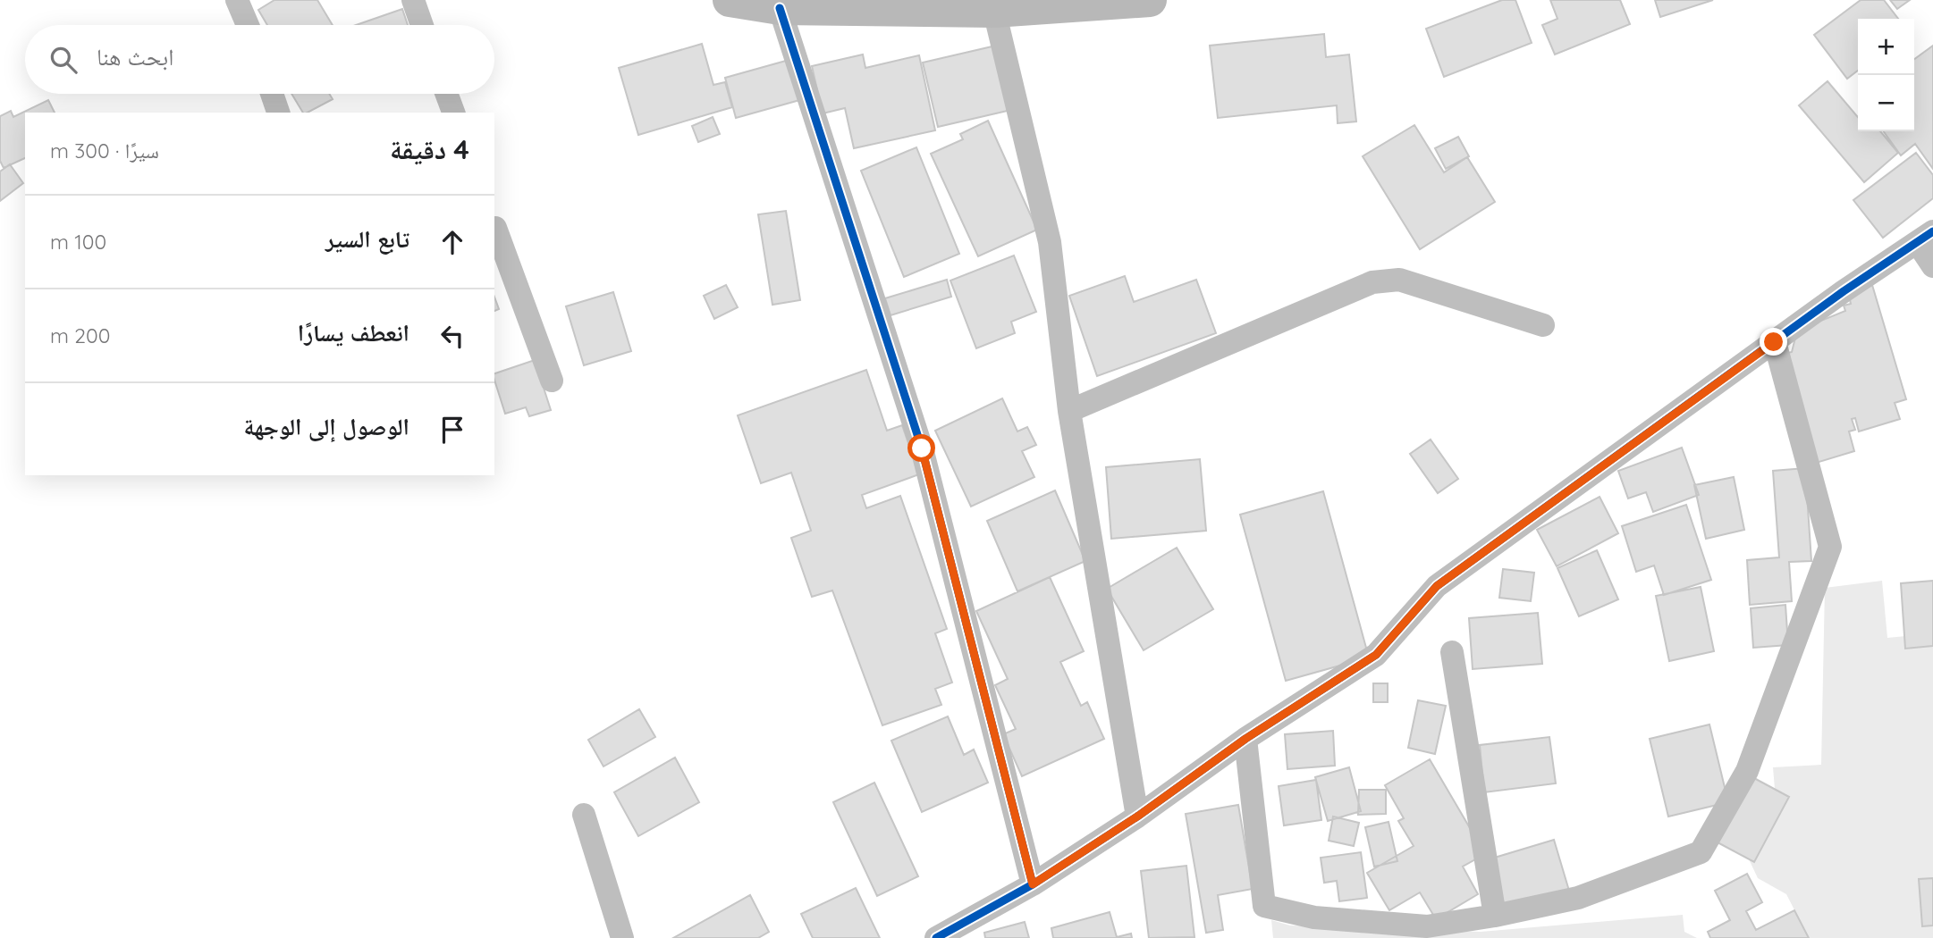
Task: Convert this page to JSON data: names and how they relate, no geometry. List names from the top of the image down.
{
  "page": {
    "map_buttons": ["+", "−"],
    "search": "ابحث هنا",
    "heading": ["4 دقيقة", "سيرًا · 300 m"],
    "list": [
      ["تابع السير", "100 m"],
      ["انعطف يسارًا", "200 m"],
      "الوصول إلى الوجهة"
    ]
  }
}
